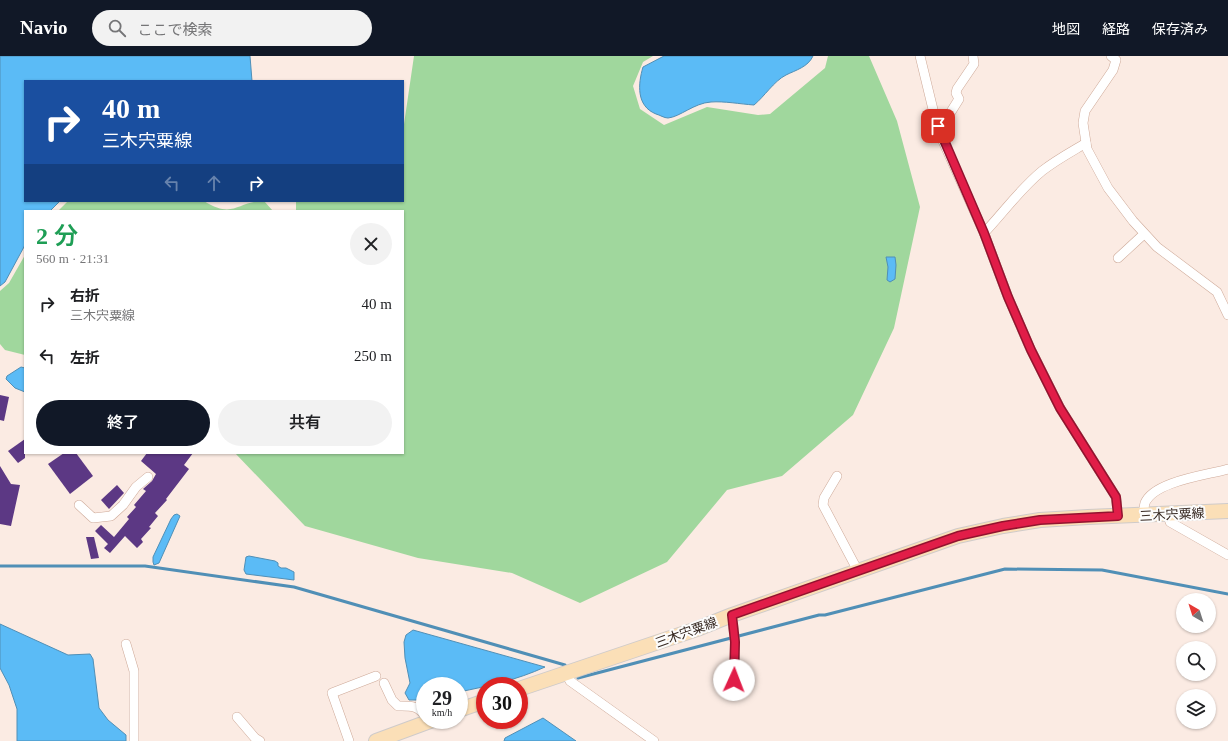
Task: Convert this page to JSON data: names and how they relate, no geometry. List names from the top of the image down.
{
  "streets": {
    "main road": ["三木宍粟線"]
  },
  "north": "top left",
  "page": {
    "header": "Navio",
    "search": "ここで検索",
    "nav": ["地図", "経路", "保存済み"],
    "turn": ["40 m", "三木宍粟線"],
    "heading": ["2 分", "560 m · 21:31"],
    "list": [
      {
        "name": "右折",
        "note": "三木宍粟線",
        "value": "40 m"
      },
      {
        "name": "左折",
        "value": "250 m"
      }
    ],
    "buttons": ["終了", "共有"],
    "speed": "29 km/h",
    "limit": "30"
  }
}
